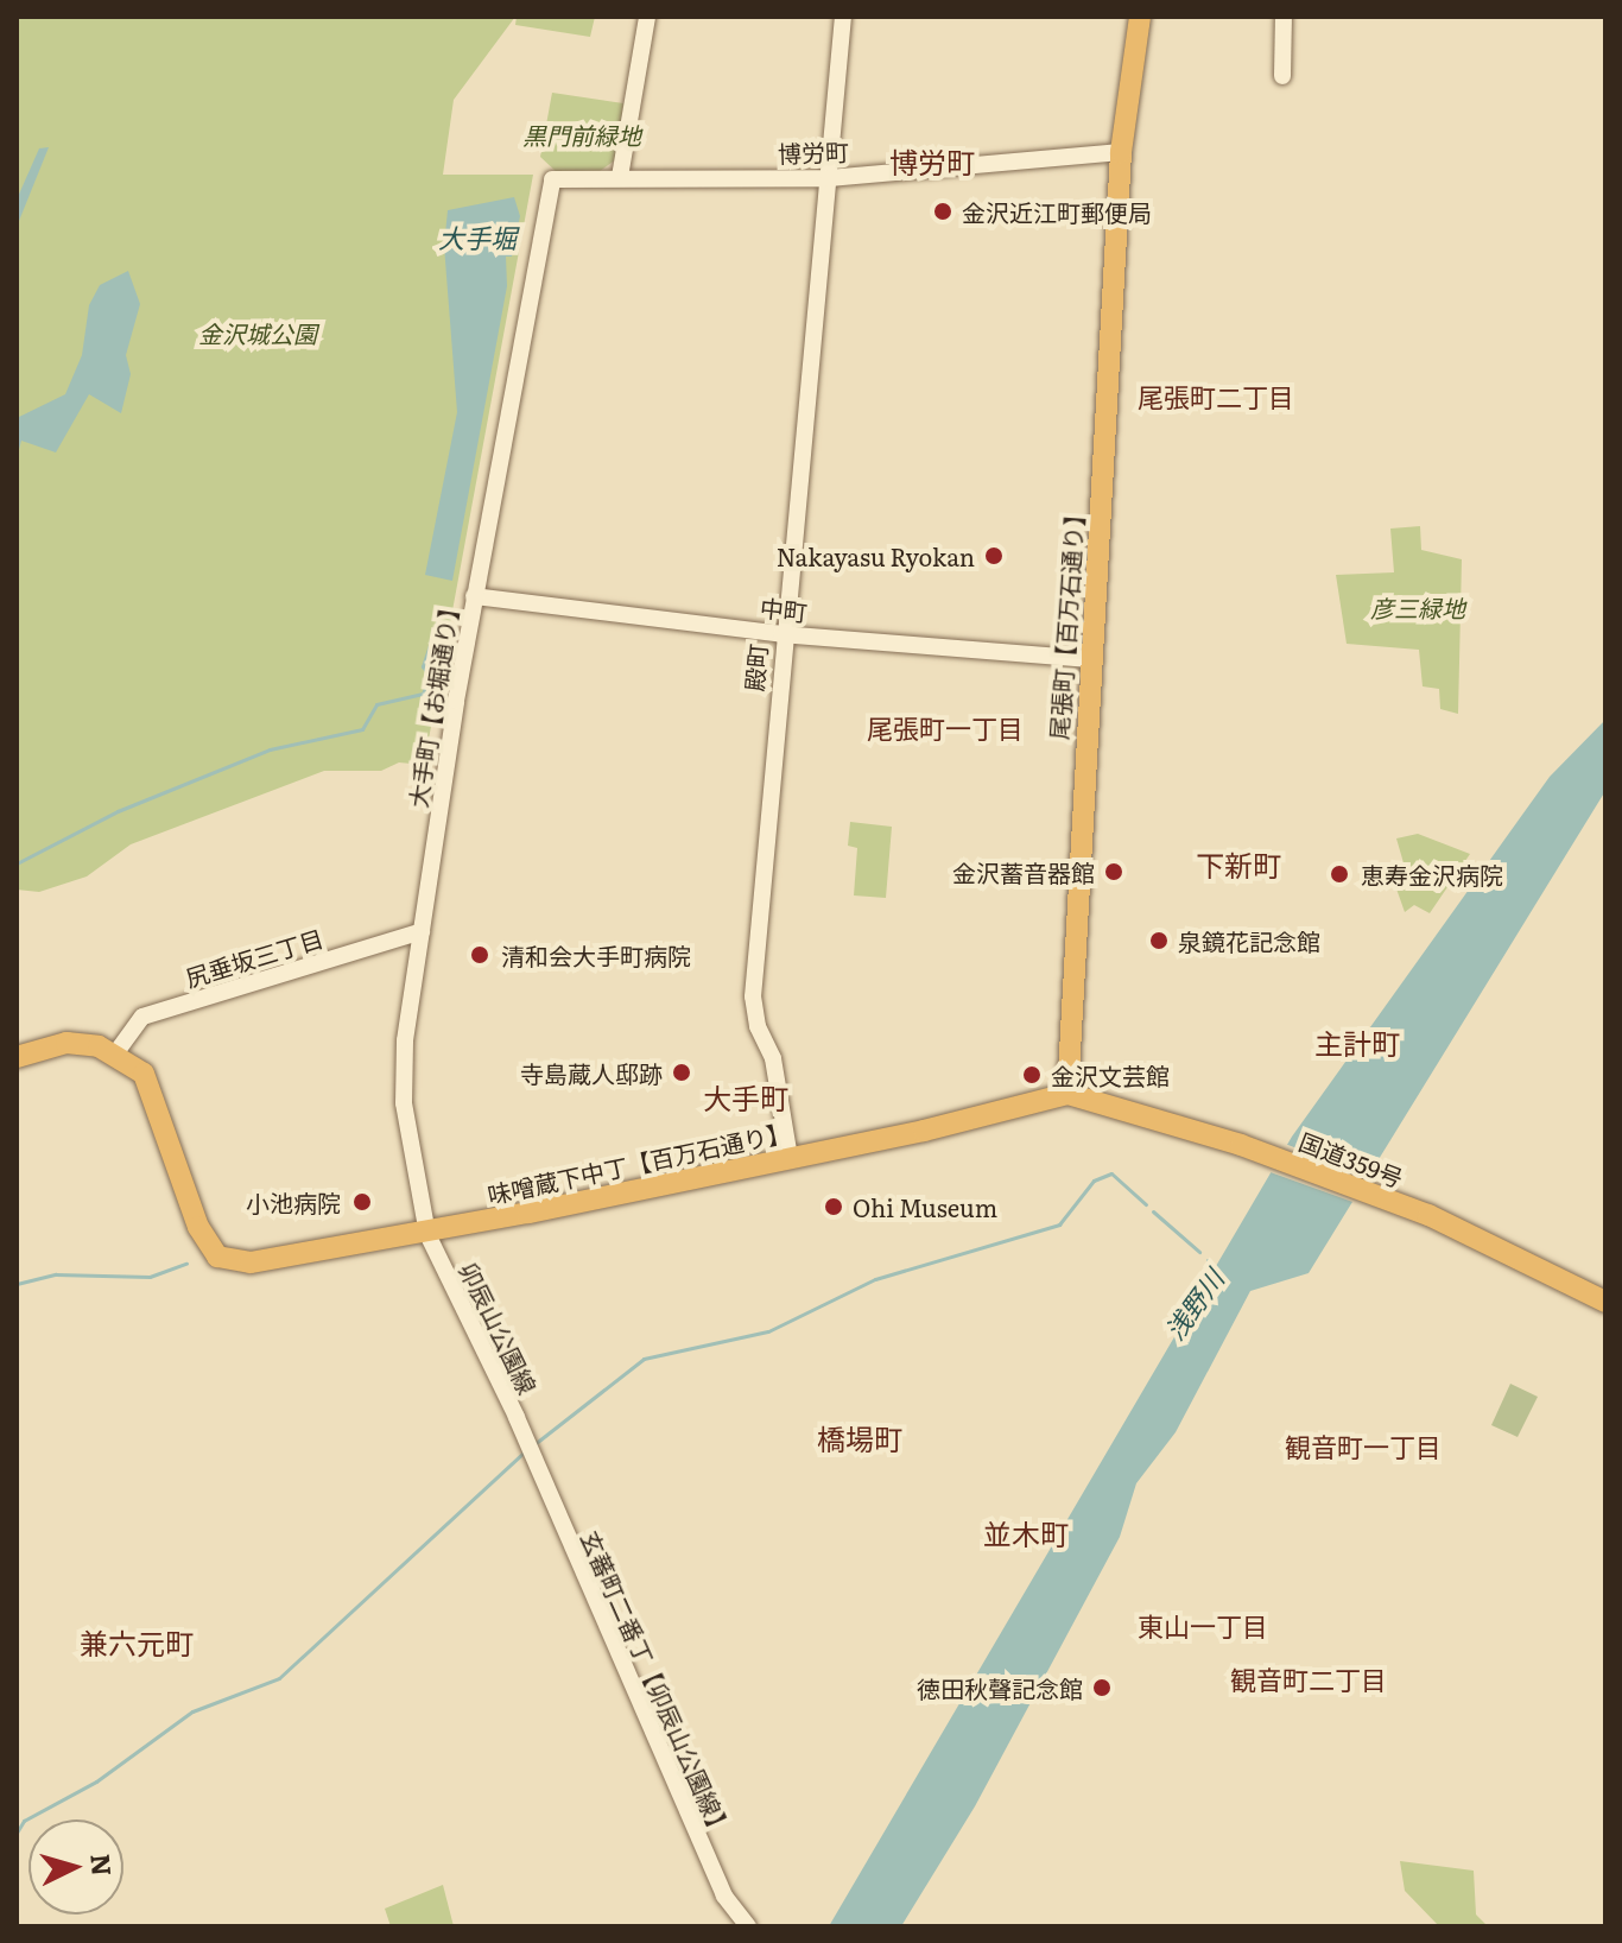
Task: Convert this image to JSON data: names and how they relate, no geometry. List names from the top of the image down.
{
  "streets": {
    "highway": ["尾張町【百万石通り】", "国道359号", "味噌蔵下中丁【百万石通り】"],
    "street": [
      "博労町",
      "中町",
      "殿町",
      "大手町【お堀通り】",
      "尻垂坂三丁目",
      "卯辰山公園線",
      "玄蕃町二番丁【卯辰山公園線】"
    ]
  },
  "crossings": [
    ["博労町", "尾張町【百万石通り】"],
    ["博労町", "殿町"],
    ["博労町", "大手町【お堀通り】"],
    ["中町", "尾張町【百万石通り】"],
    ["中町", "殿町"],
    ["中町", "大手町【お堀通り】"],
    ["尾張町【百万石通り】", "国道359号"],
    ["尾張町【百万石通り】", "味噌蔵下中丁【百万石通り】"],
    ["殿町", "味噌蔵下中丁【百万石通り】"],
    ["大手町【お堀通り】", "尻垂坂三丁目"],
    ["大手町【お堀通り】", "味噌蔵下中丁【百万石通り】"],
    ["大手町【お堀通り】", "卯辰山公園線"],
    ["尻垂坂三丁目", "味噌蔵下中丁【百万石通り】"],
    ["国道359号", "味噌蔵下中丁【百万石通り】"],
    ["味噌蔵下中丁【百万石通り】", "卯辰山公園線"],
    ["卯辰山公園線", "玄蕃町二番丁【卯辰山公園線】"]
  ],
  "districts": [
    "博労町",
    "尾張町二丁目",
    "尾張町一丁目",
    "下新町",
    "主計町",
    "大手町",
    "橋場町",
    "観音町一丁目",
    "並木町",
    "東山一丁目",
    "兼六元町",
    "観音町二丁目"
  ],
  "water": ["大手堀", "浅野川"],
  "parks": ["黒門前緑地", "金沢城公園", "彦三緑地"],
  "places": [
    "金沢近江町郵便局",
    "Nakayasu Ryokan",
    "金沢蓄音器館",
    "恵寿金沢病院",
    "泉鏡花記念館",
    "清和会大手町病院",
    "寺島蔵人邸跡",
    "金沢文芸館",
    "小池病院",
    "Ohi Museum",
    "徳田秋聲記念館"
  ],
  "north": "right"
}
